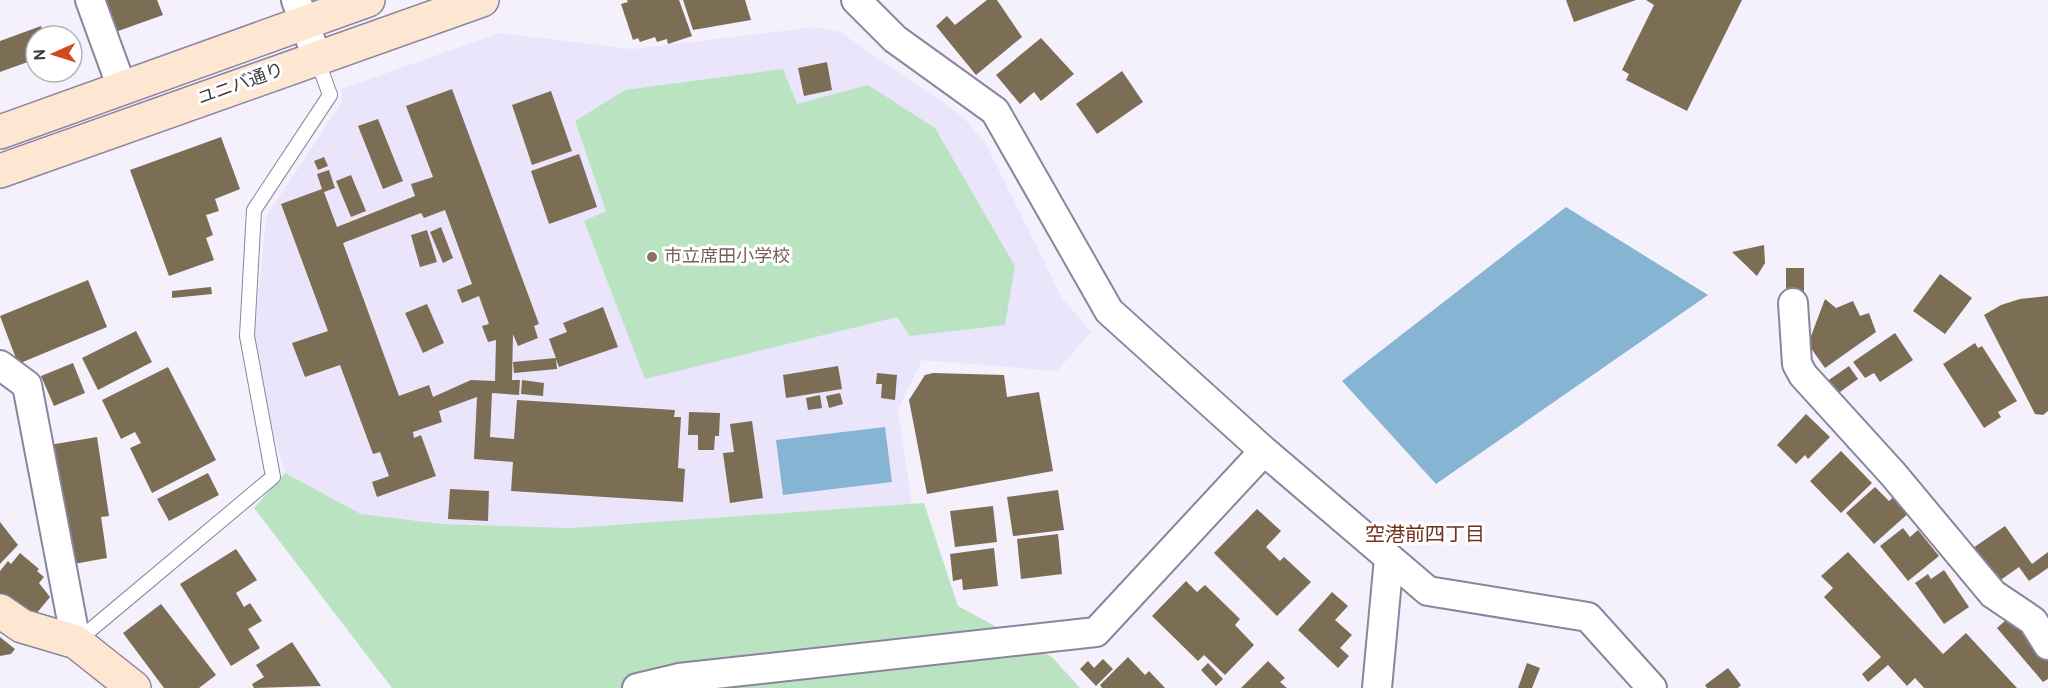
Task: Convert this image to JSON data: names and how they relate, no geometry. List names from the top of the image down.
{
  "streets": {
    "street": ["ユニバ通り"]
  },
  "districts": ["空港前四丁目"],
  "places": ["市立席田小学校"],
  "north": "left"
}
